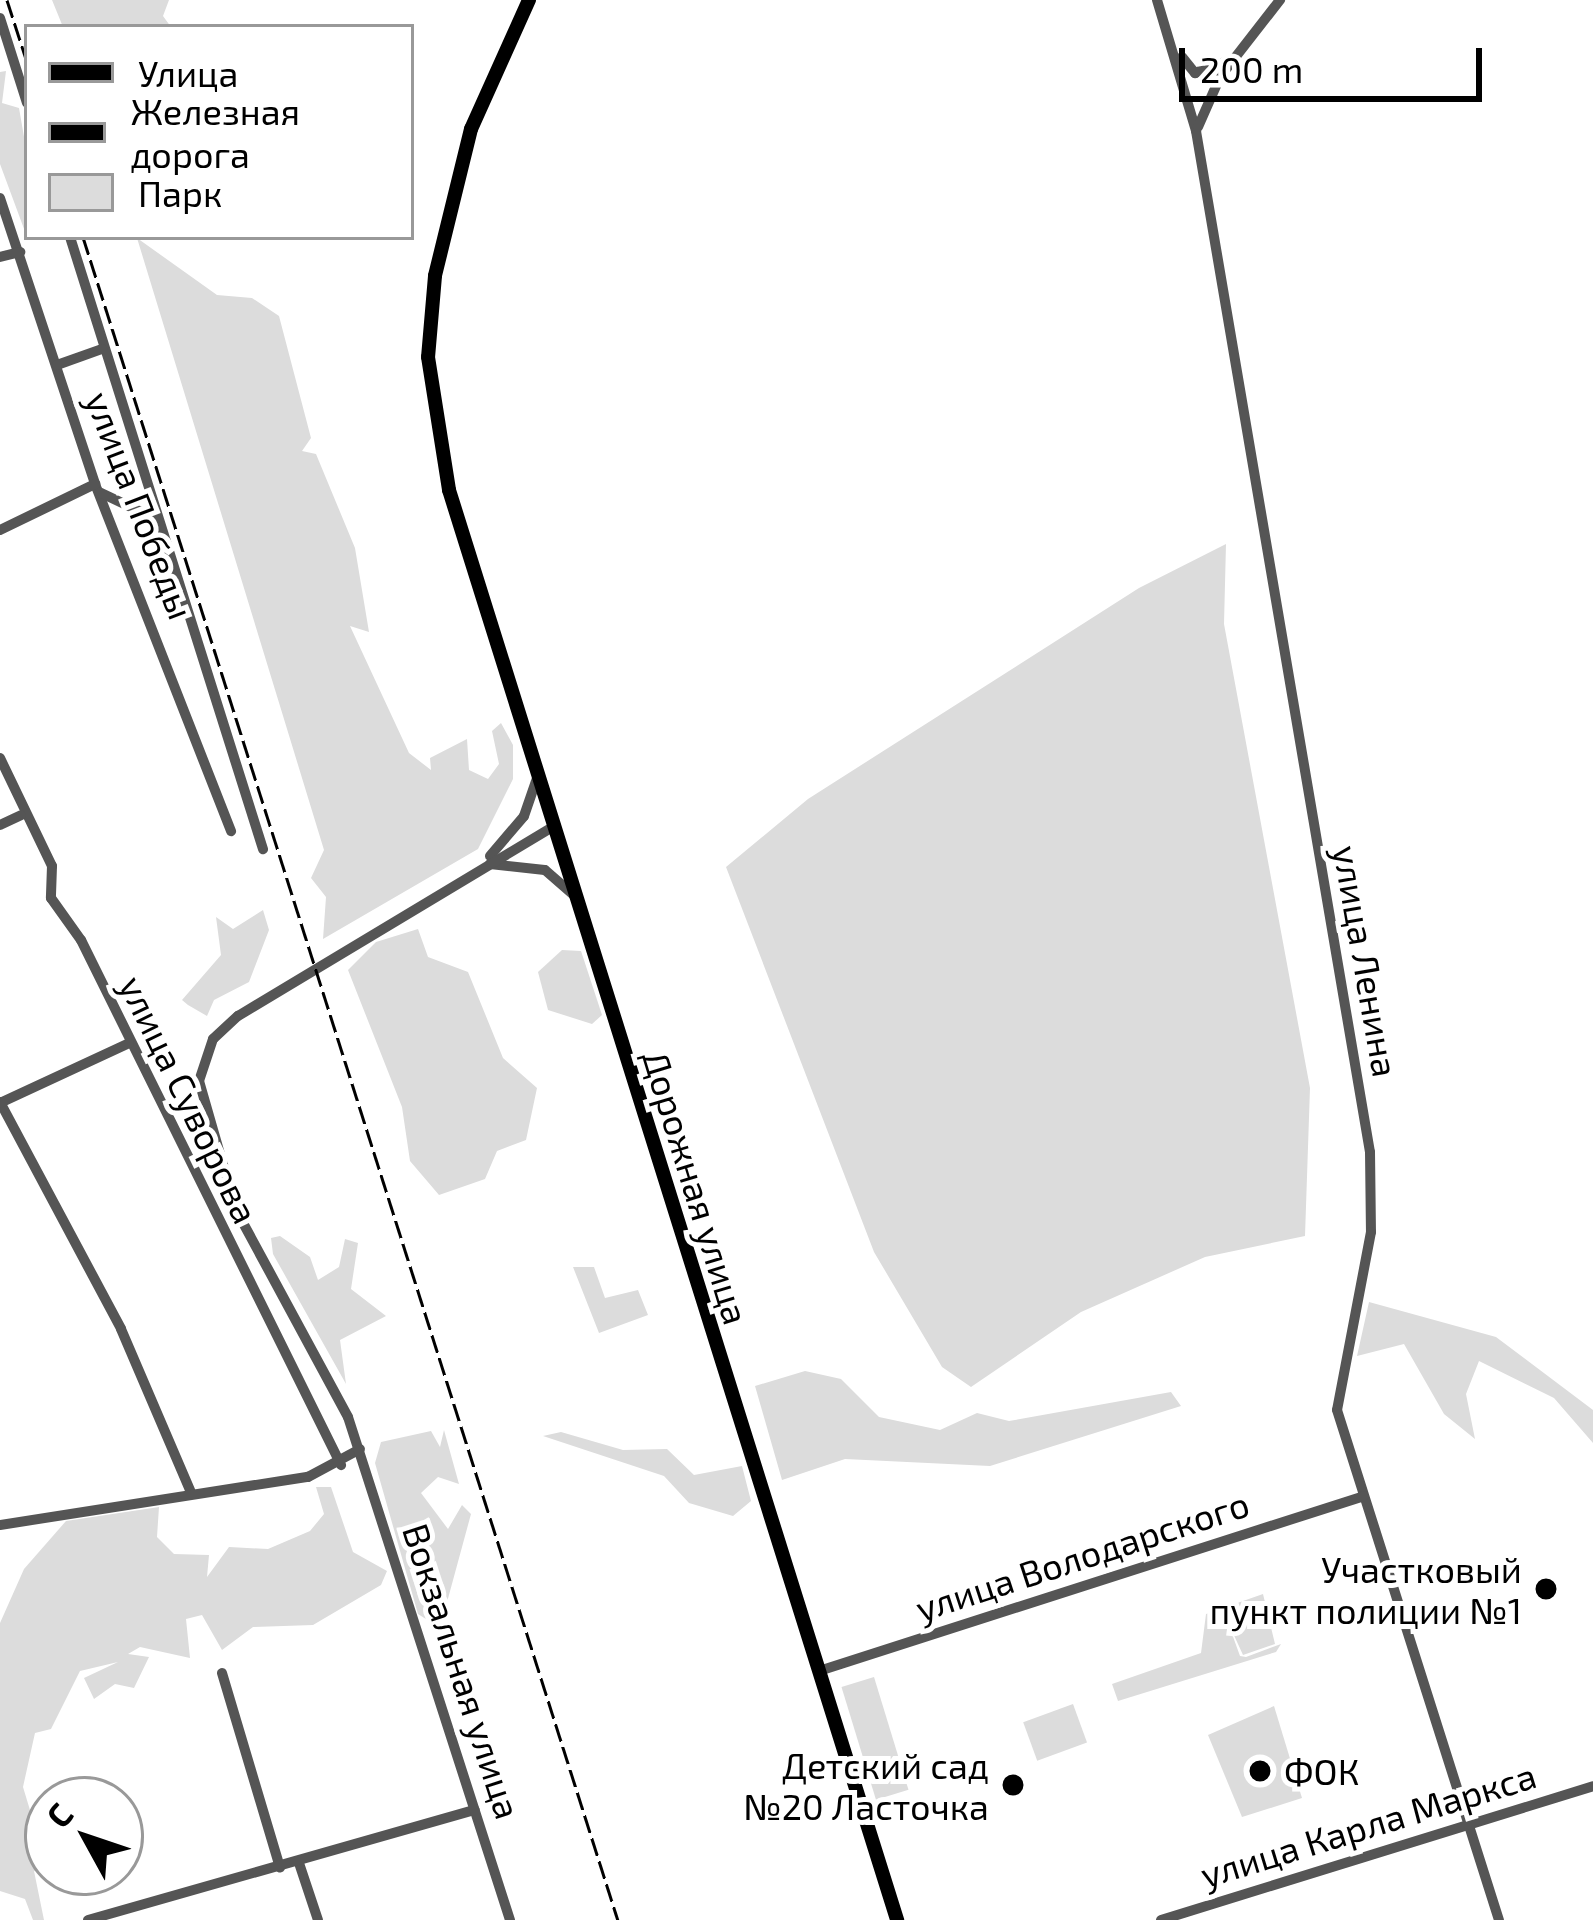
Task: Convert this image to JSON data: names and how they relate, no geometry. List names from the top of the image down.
{
  "streets": {
    "main road": ["Дорожная улица"],
    "street": [
      "улица Победы",
      "улица Ленина",
      "улица Суворова",
      "улица Володарского",
      "Вокзальная улица",
      "улица Карла Маркса"
    ]
  },
  "crossings": [
    ["улица Ленина", "улица Володарского"],
    ["улица Ленина", "улица Карла Маркса"],
    ["Дорожная улица", "улица Володарского"]
  ],
  "places": ["Участковый пункт полиции №1", "ФОК", "Детский сад №20 Ласточка"],
  "legend": ["Улица", "Железная дорога", "Парк"],
  "scale_bar": "200 m",
  "north": "top left"
}
